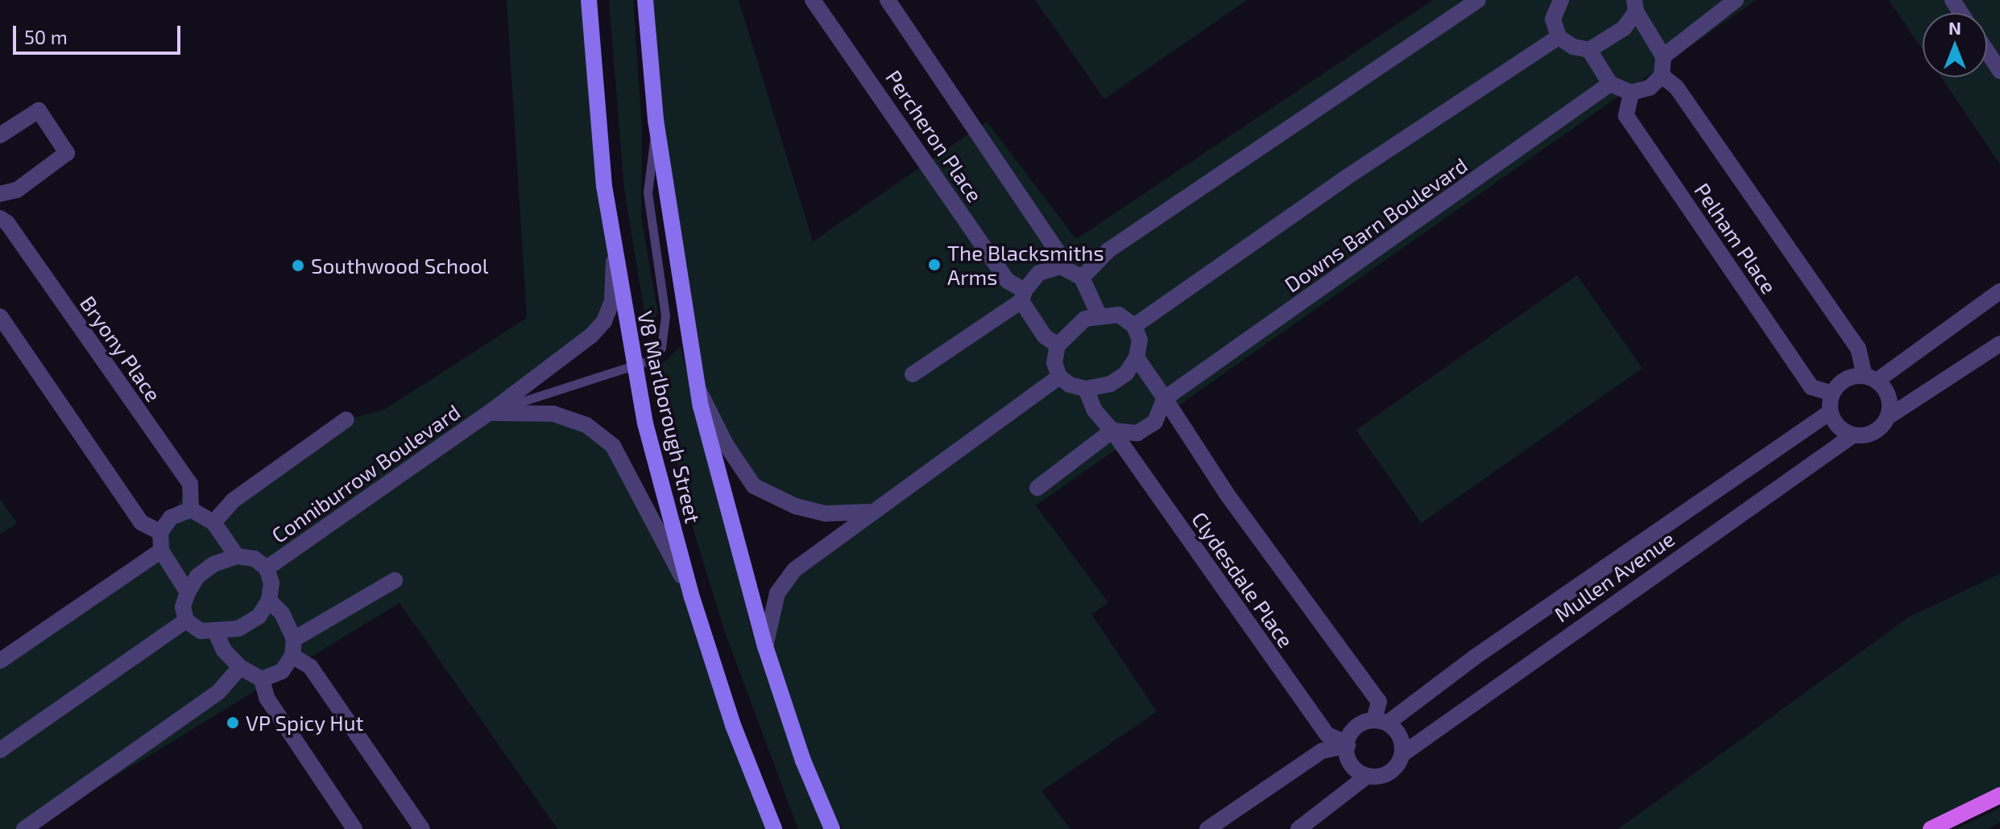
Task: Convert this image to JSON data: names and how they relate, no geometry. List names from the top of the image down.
{
  "streets": {
    "main road": ["V8 Marlborough Street"],
    "street": [
      "Percheron Place",
      "Downs Barn Boulevard",
      "Pelham Place",
      "Bryony Place",
      "Conniburrow Boulevard",
      "Mullen Avenue",
      "Clydesdale Place"
    ]
  },
  "crossings": [
    ["Percheron Place", "Clydesdale Place"],
    ["Downs Barn Boulevard", "Clydesdale Place"],
    ["Pelham Place", "Mullen Avenue"],
    ["V8 Marlborough Street", "Conniburrow Boulevard"],
    ["Mullen Avenue", "Clydesdale Place"]
  ],
  "places": ["The Blacksmiths Arms", "Southwood School", "VP Spicy Hut"],
  "scale_bar": "50 m",
  "north": "top"
}
